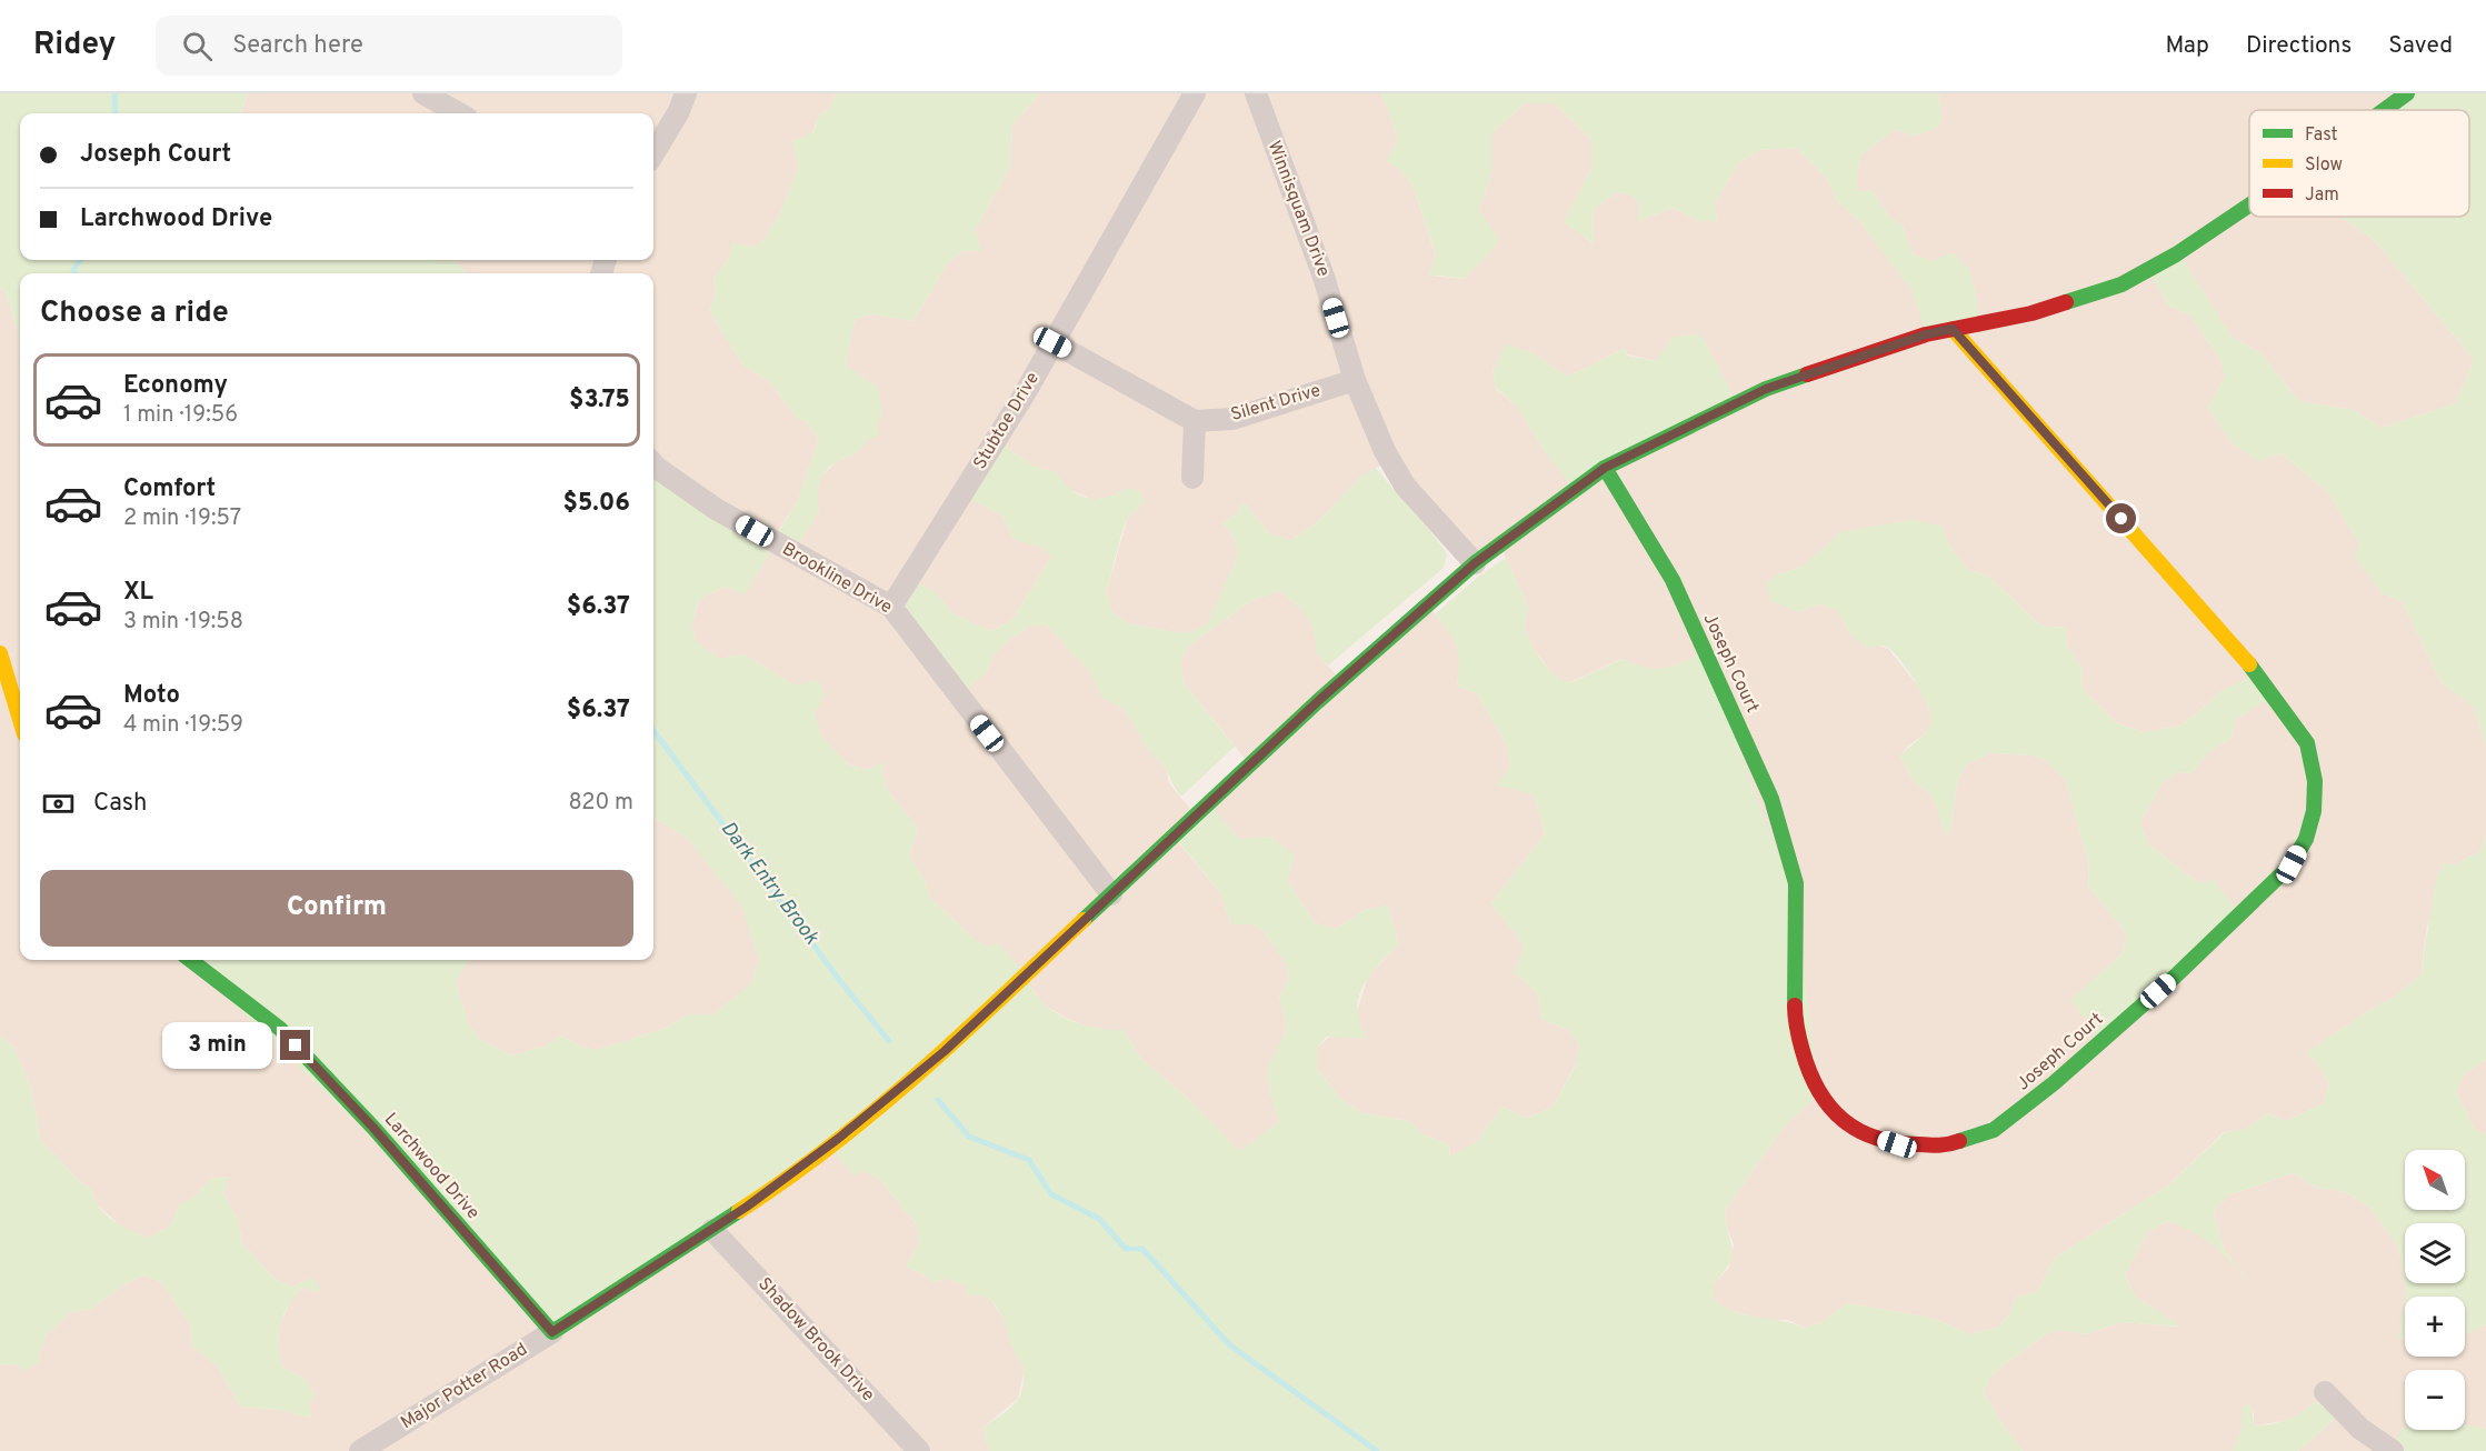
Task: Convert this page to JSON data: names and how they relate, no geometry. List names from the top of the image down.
{
  "streets": {
    "street": [
      "Winnisquam Drive",
      "Silent Drive",
      "Stubtoe Drive",
      "Brookline Drive",
      "Joseph Court",
      "Larchwood Drive",
      "Shadow Brook Drive",
      "Major Potter Road"
    ]
  },
  "crossings": [
    ["Winnisquam Drive", "Silent Drive"],
    ["Winnisquam Drive", "Major Potter Road"],
    ["Stubtoe Drive", "Brookline Drive"],
    ["Brookline Drive", "Major Potter Road"],
    ["Joseph Court", "Major Potter Road"],
    ["Larchwood Drive", "Major Potter Road"],
    ["Shadow Brook Drive", "Major Potter Road"]
  ],
  "water": ["Dark Entry Brook"],
  "legend": ["Fast", "Slow", "Jam"],
  "north": "top left",
  "page": {
    "header": "Ridey",
    "search": "Search here",
    "nav": ["Map", "Directions", "Saved"],
    "banner": ["Joseph Court", "Larchwood Drive"],
    "heading": "Choose a ride",
    "list": [
      {
        "name": "Economy",
        "note": "1 min · 19:56",
        "value": "$3.75"
      },
      {
        "name": "Comfort",
        "note": "2 min · 19:57",
        "value": "$5.06"
      },
      {
        "name": "XL",
        "note": "3 min · 19:58",
        "value": "$6.37"
      },
      {
        "name": "Moto",
        "note": "4 min · 19:59",
        "value": "$6.37"
      }
    ],
    "pay": ["Cash", "820 m"],
    "buttons": "Confirm",
    "bubble": "3 min",
    "map_buttons": ["+", "−"]
  }
}
